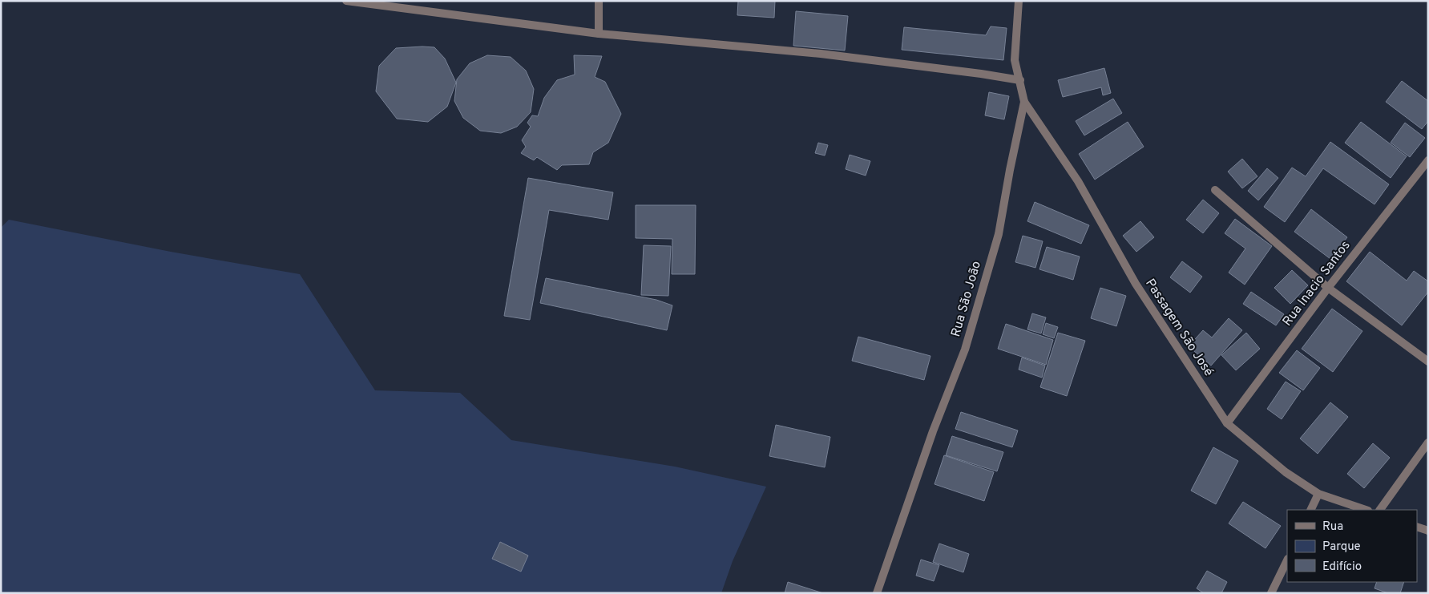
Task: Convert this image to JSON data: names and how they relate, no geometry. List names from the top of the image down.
{
  "streets": {
    "street": ["Rua Inacio Santos", "Rua São João", "Passagem São José"]
  },
  "crossings": [
    ["Rua Inacio Santos", "Passagem São José"],
    ["Rua São João", "Passagem São José"]
  ],
  "legend": ["Rua", "Parque", "Edifício"]
}
